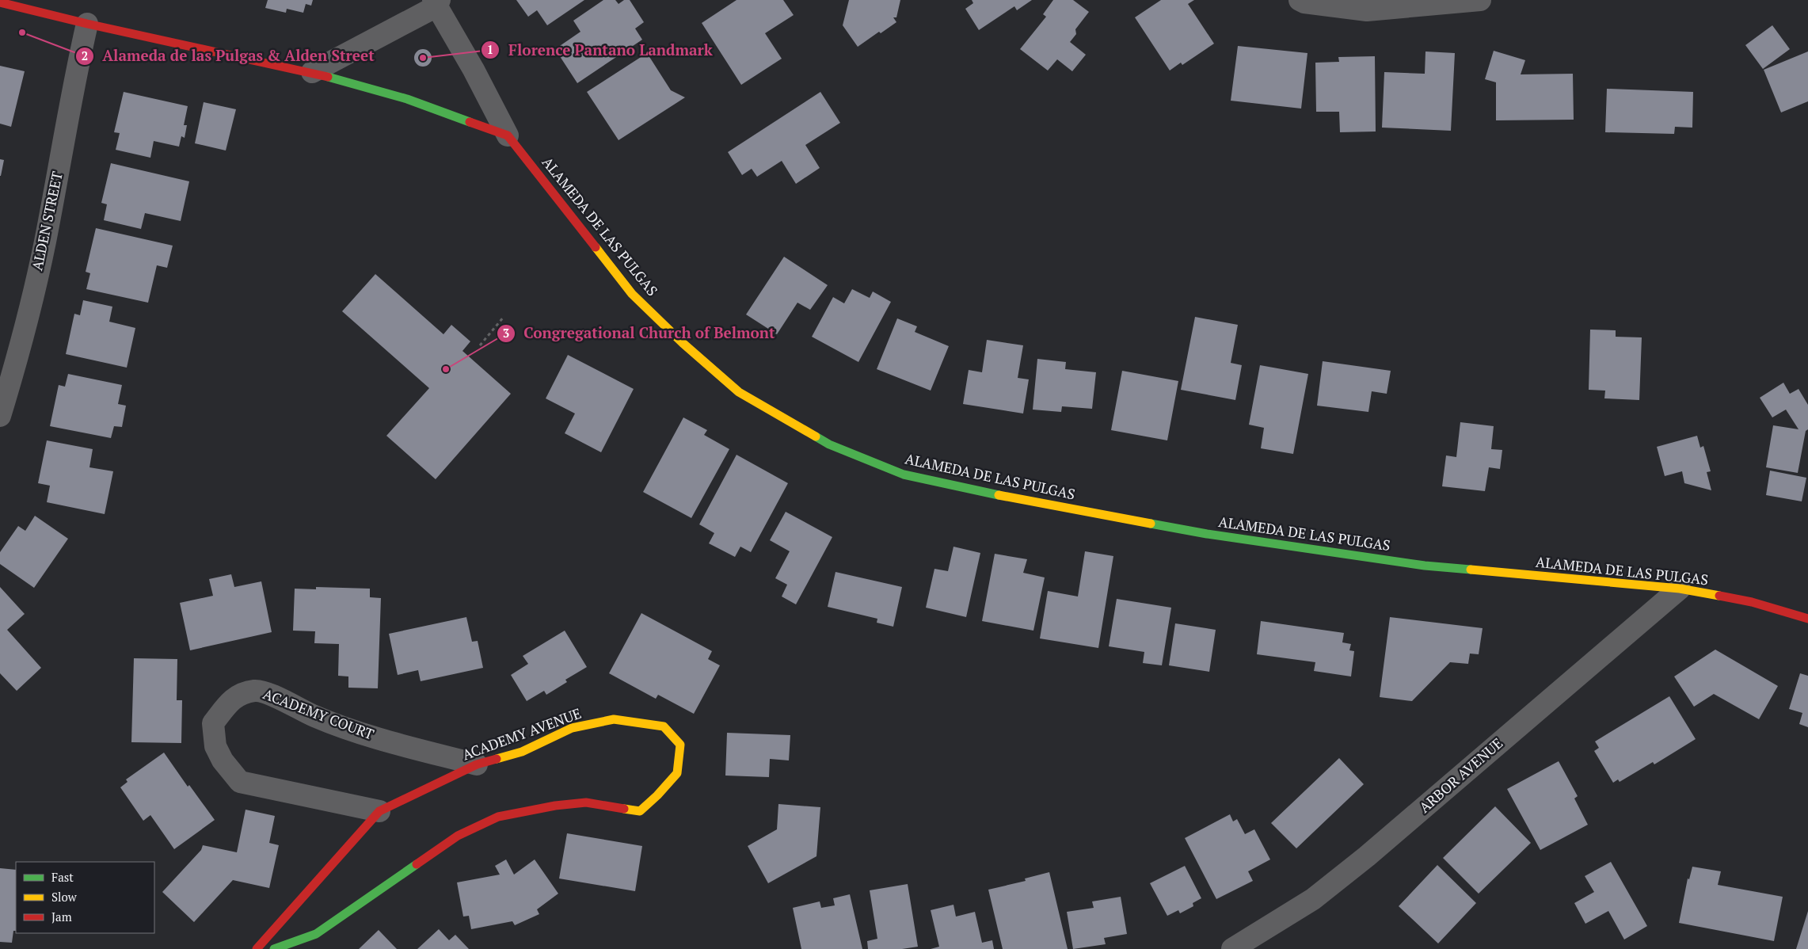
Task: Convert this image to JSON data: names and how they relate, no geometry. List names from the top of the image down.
{
  "streets": {
    "main road": ["ALAMEDA DE LAS PULGAS", "ACADEMY AVENUE"],
    "street": ["ALDEN STREET", "ACADEMY COURT", "ARBOR AVENUE"]
  },
  "crossings": [
    ["ALAMEDA DE LAS PULGAS", "ARBOR AVENUE"],
    ["ACADEMY COURT", "ACADEMY AVENUE"]
  ],
  "places": ["Alameda de las Pulgas & Alden Street", "Florence Pantano Landmark", "Congregational Church of Belmont"],
  "legend": ["Fast", "Slow", "Jam"]
}
